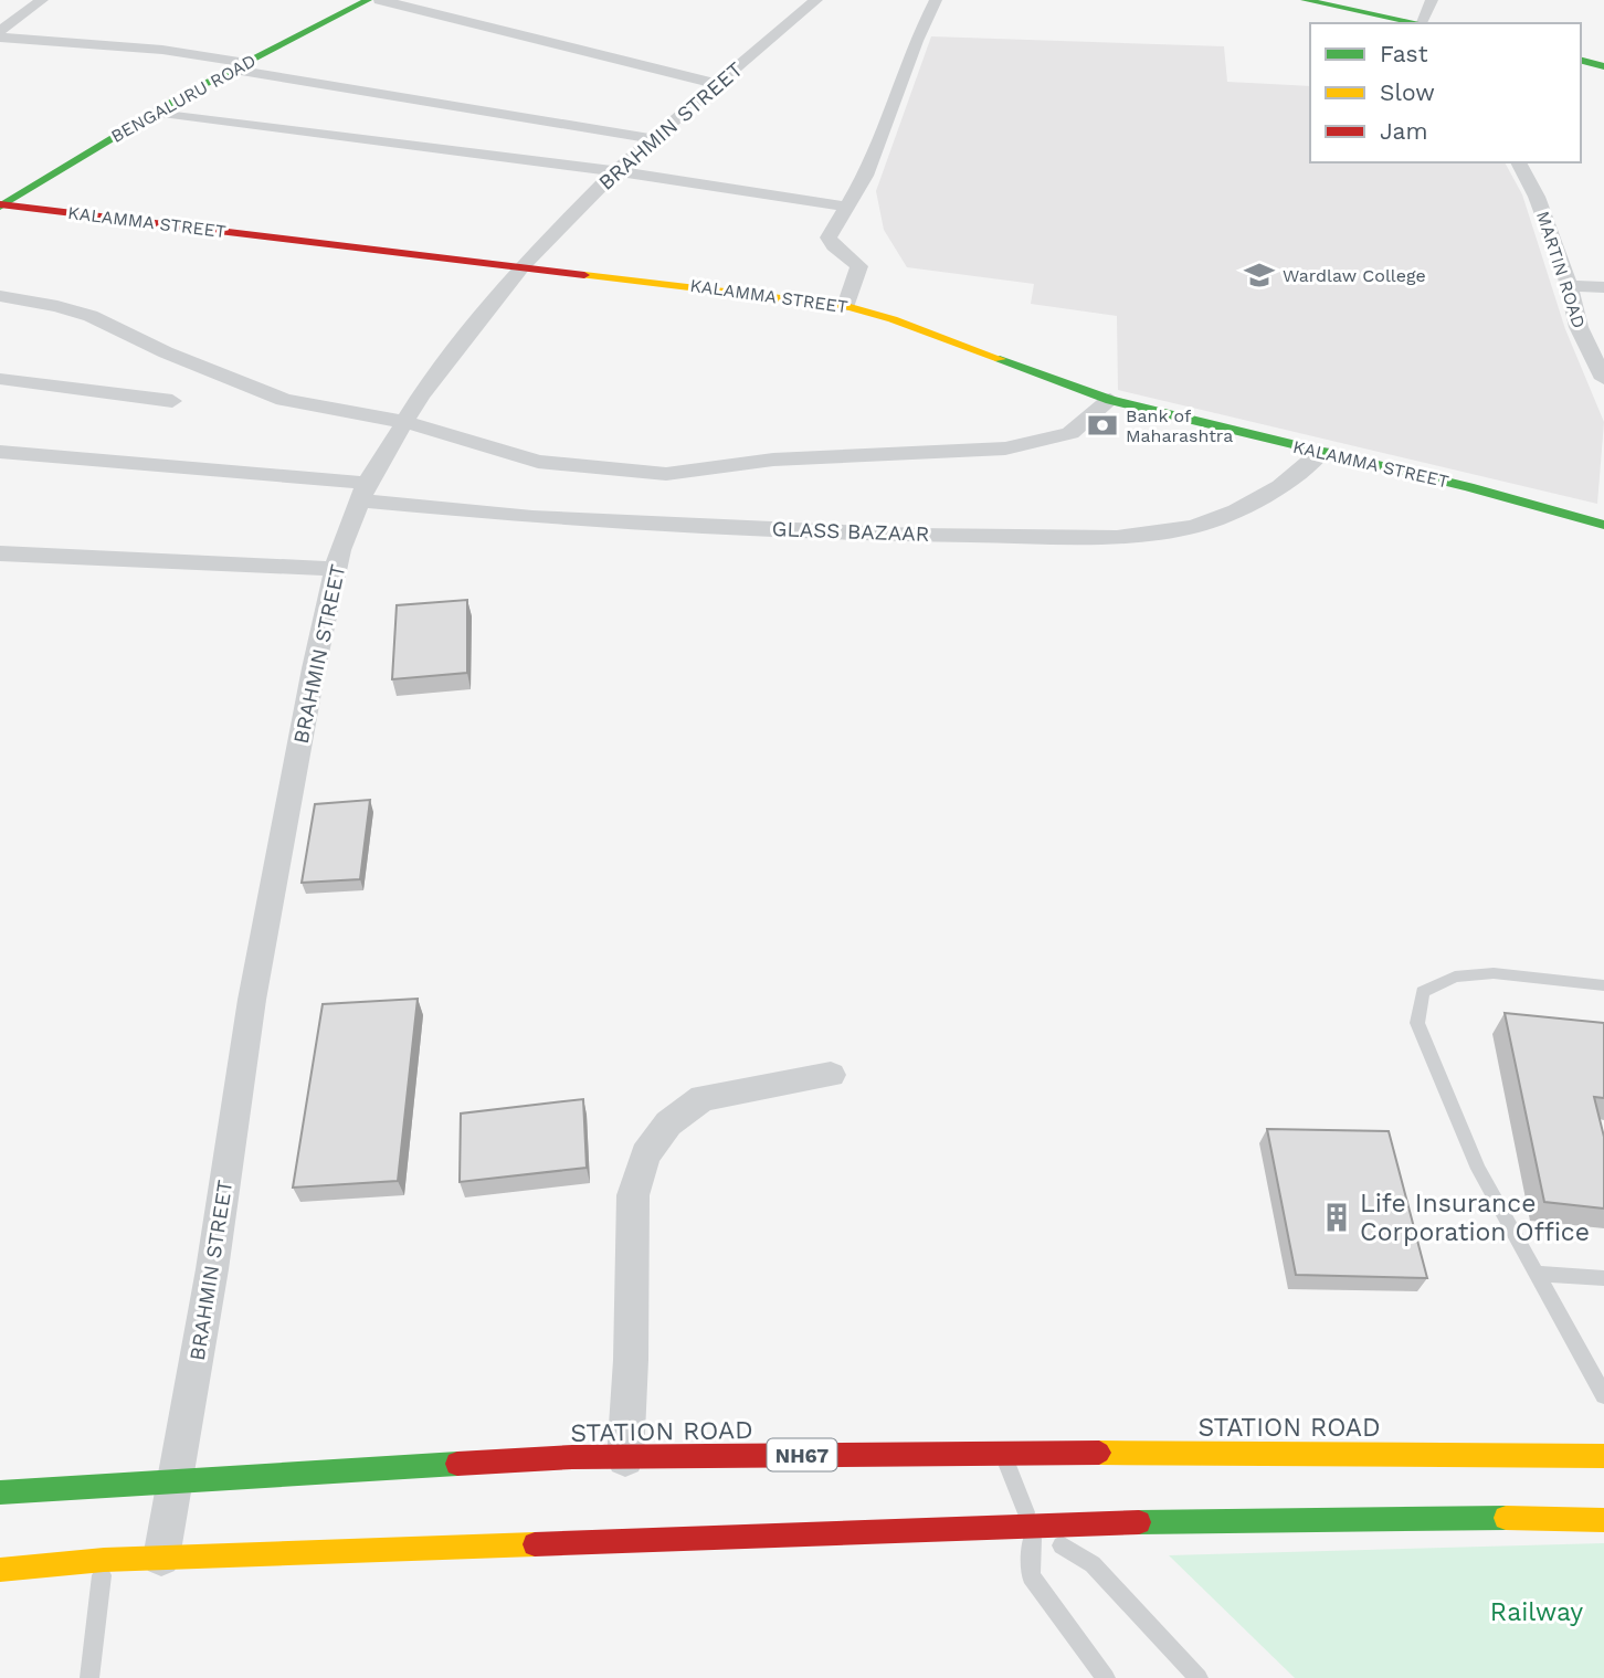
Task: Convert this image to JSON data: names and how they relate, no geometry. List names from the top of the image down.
{
  "streets": {
    "main road": [
      "BENGALURU ROAD",
      "KALAMMA STREET",
      "STATION ROAD",
      "NH67"
    ],
    "street": ["BRAHMIN STREET", "MARTIN ROAD", "GLASS BAZAAR"]
  },
  "crossings": [
    ["BENGALURU ROAD", "KALAMMA STREET"],
    ["BRAHMIN STREET", "KALAMMA STREET"],
    ["BRAHMIN STREET", "GLASS BAZAAR"],
    ["BRAHMIN STREET", "STATION ROAD"],
    ["KALAMMA STREET", "GLASS BAZAAR"]
  ],
  "parks": ["Railway"],
  "places": {
    "school or university": ["Wardlaw College"],
    "bank": ["Bank of Maharashtra"],
    "building": ["Life Insurance Corporation Office"]
  },
  "legend": ["Fast", "Slow", "Jam"]
}
